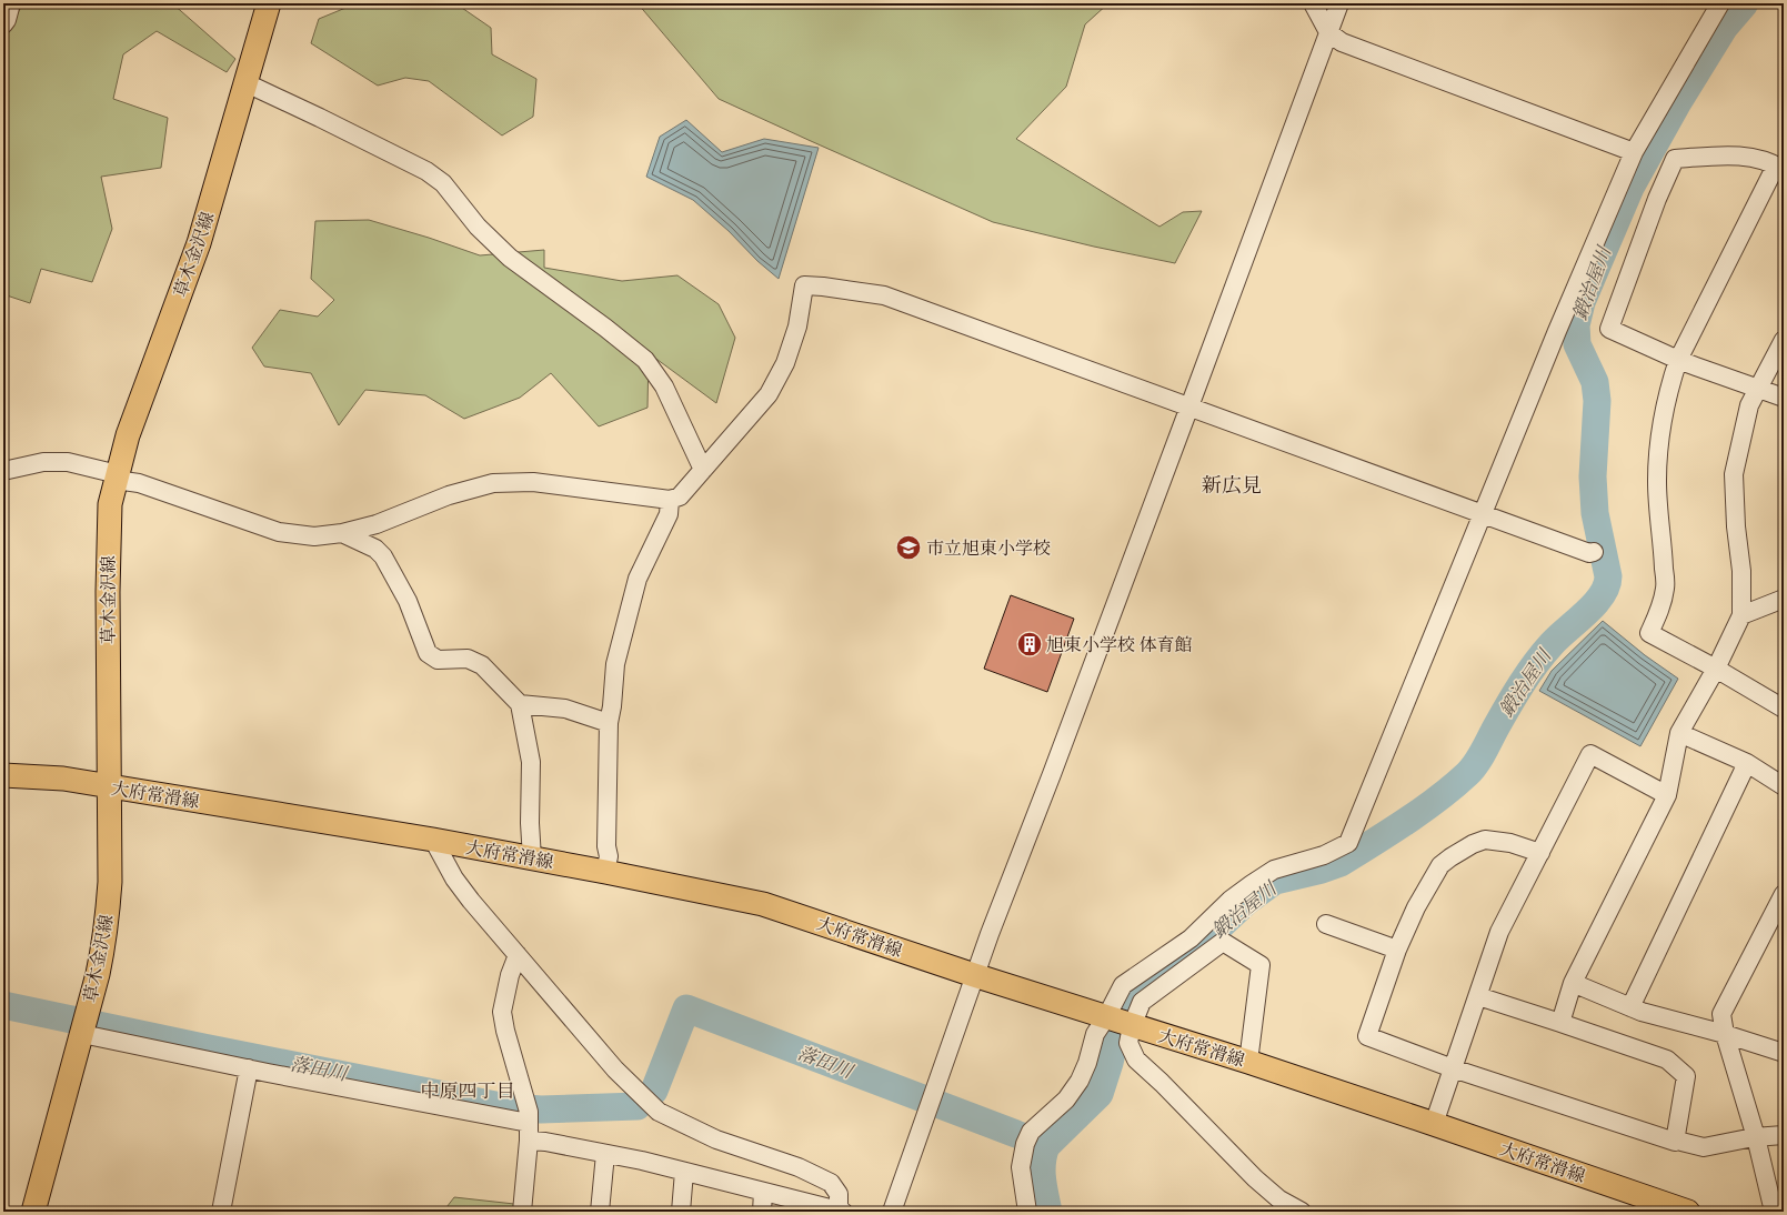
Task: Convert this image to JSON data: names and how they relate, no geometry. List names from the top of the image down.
{
  "streets": {
    "main road": ["草木金沢線", "大府常滑線"]
  },
  "crossings": [
    ["草木金沢線", "大府常滑線"]
  ],
  "districts": ["新広見", "中原四丁目"],
  "water": ["鍛治屋川", "落田川"],
  "places": {
    "school or university": ["市立旭東小学校"],
    "building": ["旭東小学校 体育館"]
  }
}
